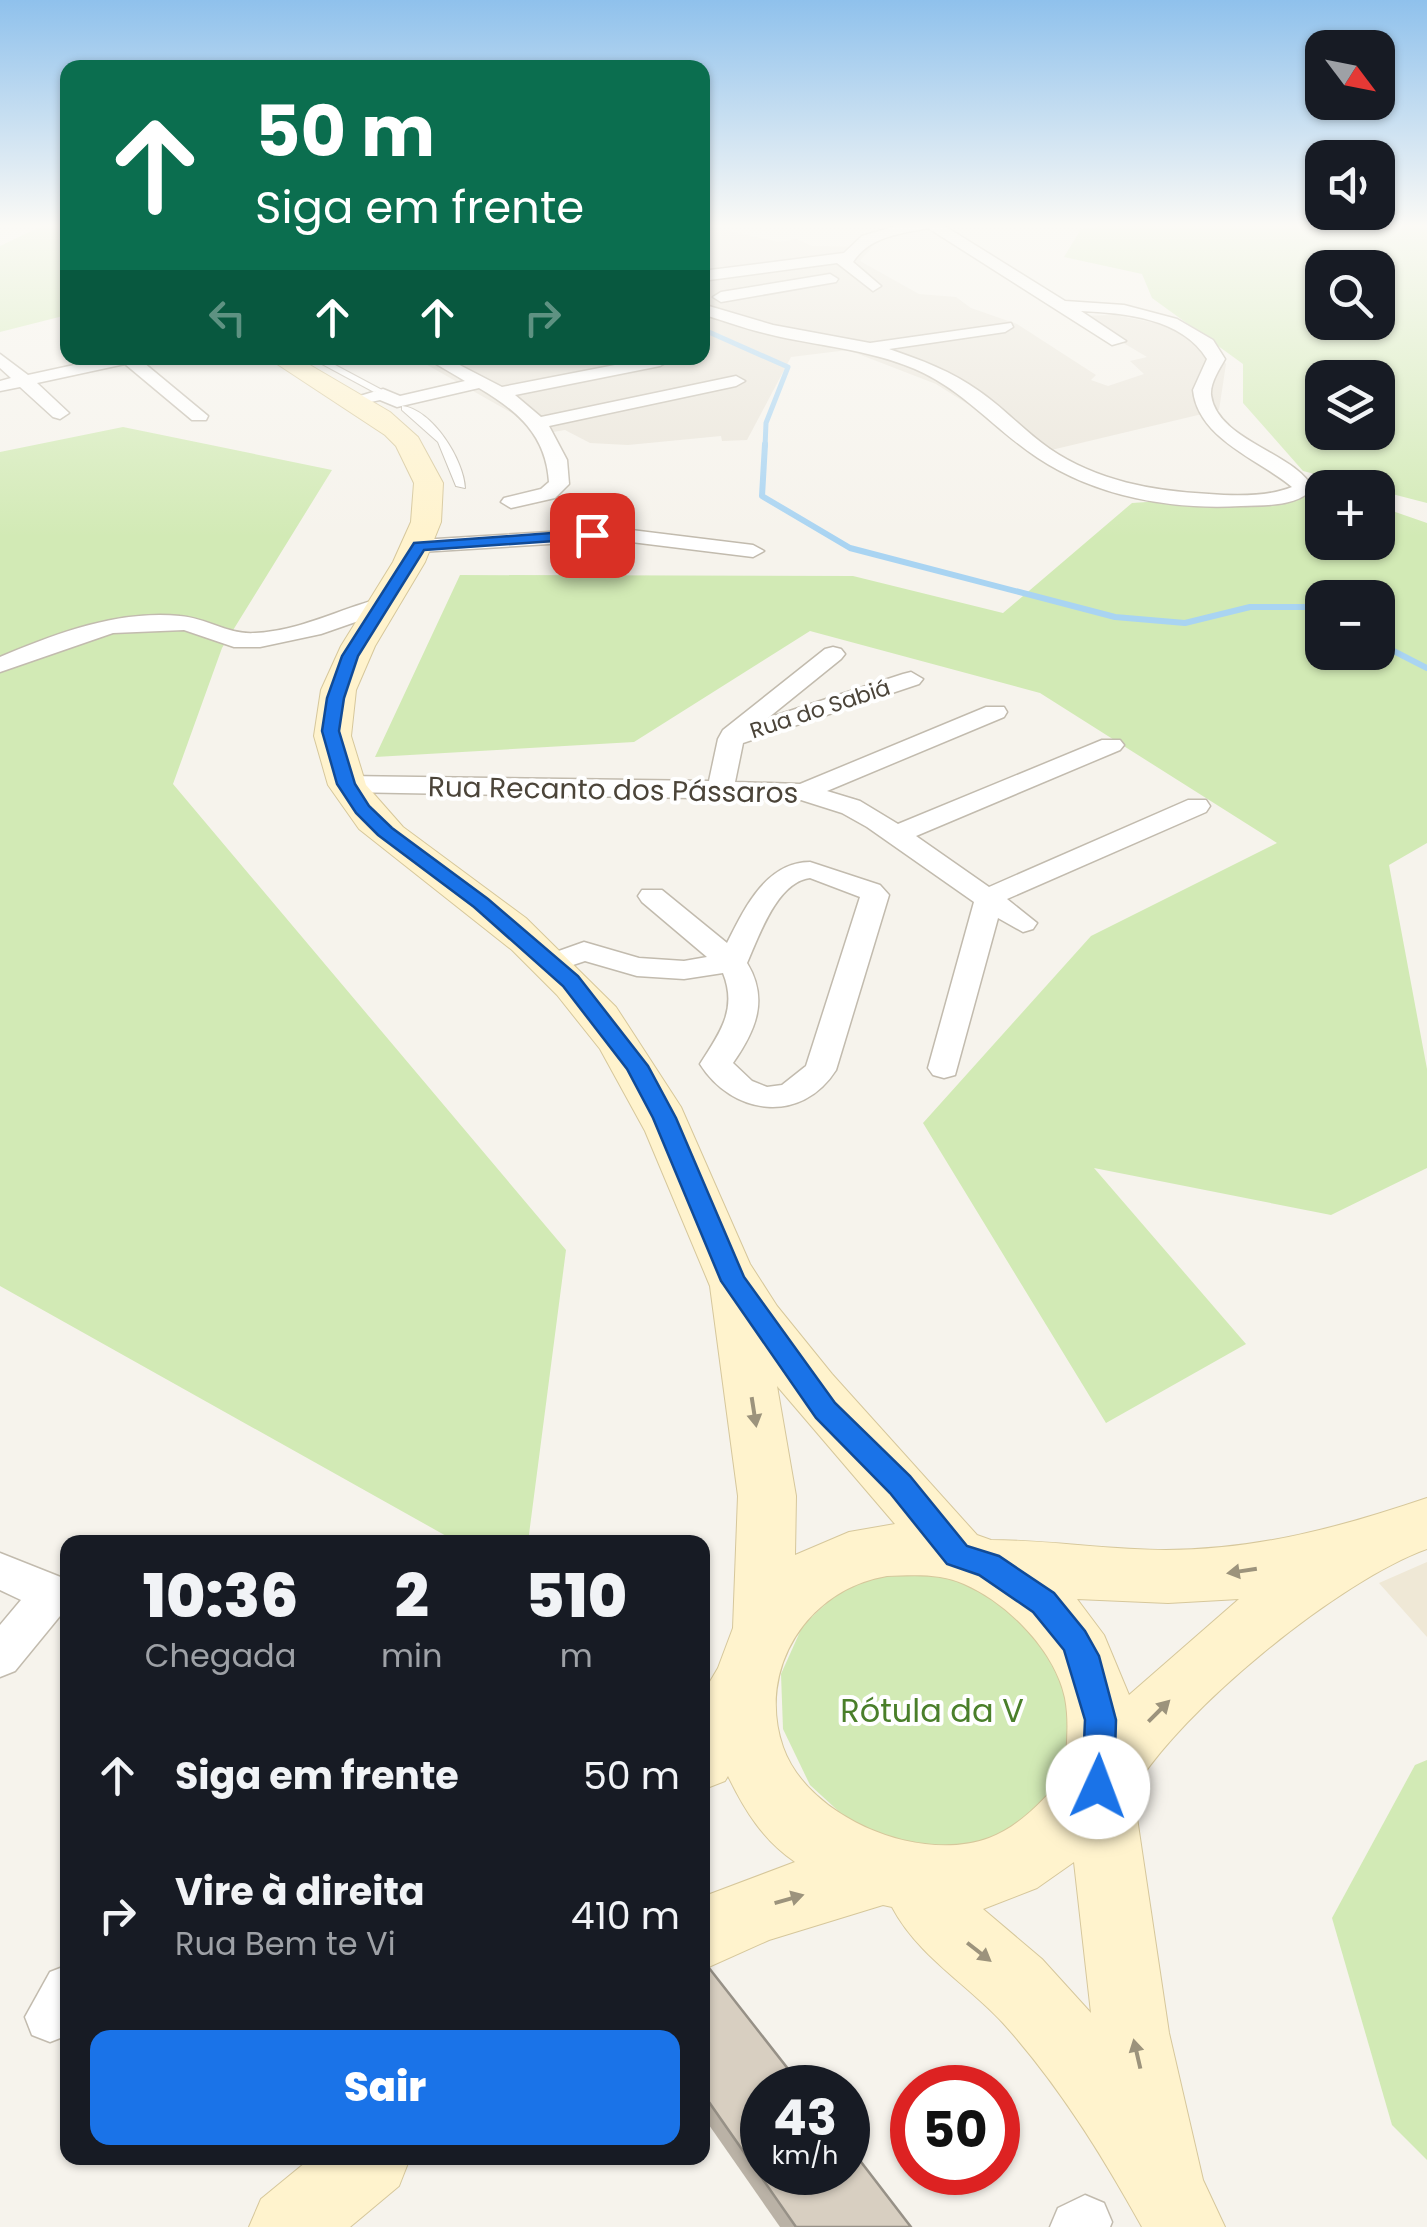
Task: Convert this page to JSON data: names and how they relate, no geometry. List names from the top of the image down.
{
  "streets": {
    "street": ["Rua do Sabiá", "Rua Recanto dos Pássaros"]
  },
  "parks": ["Rótula da V"],
  "north": "bottom right",
  "page": {
    "map_buttons": ["+", "−"],
    "turn": ["50 m", "Siga em frente"],
    "eta": [
      "10:36",
      "Chegada",
      "2",
      "min",
      "510",
      "m"
    ],
    "list": [
      {
        "name": "Siga em frente",
        "value": "50 m"
      },
      {
        "name": "Vire à direita",
        "note": "Rua Bem te Vi",
        "value": "410 m"
      }
    ],
    "buttons": "Sair",
    "speed": "43 km/h",
    "limit": "50"
  }
}
